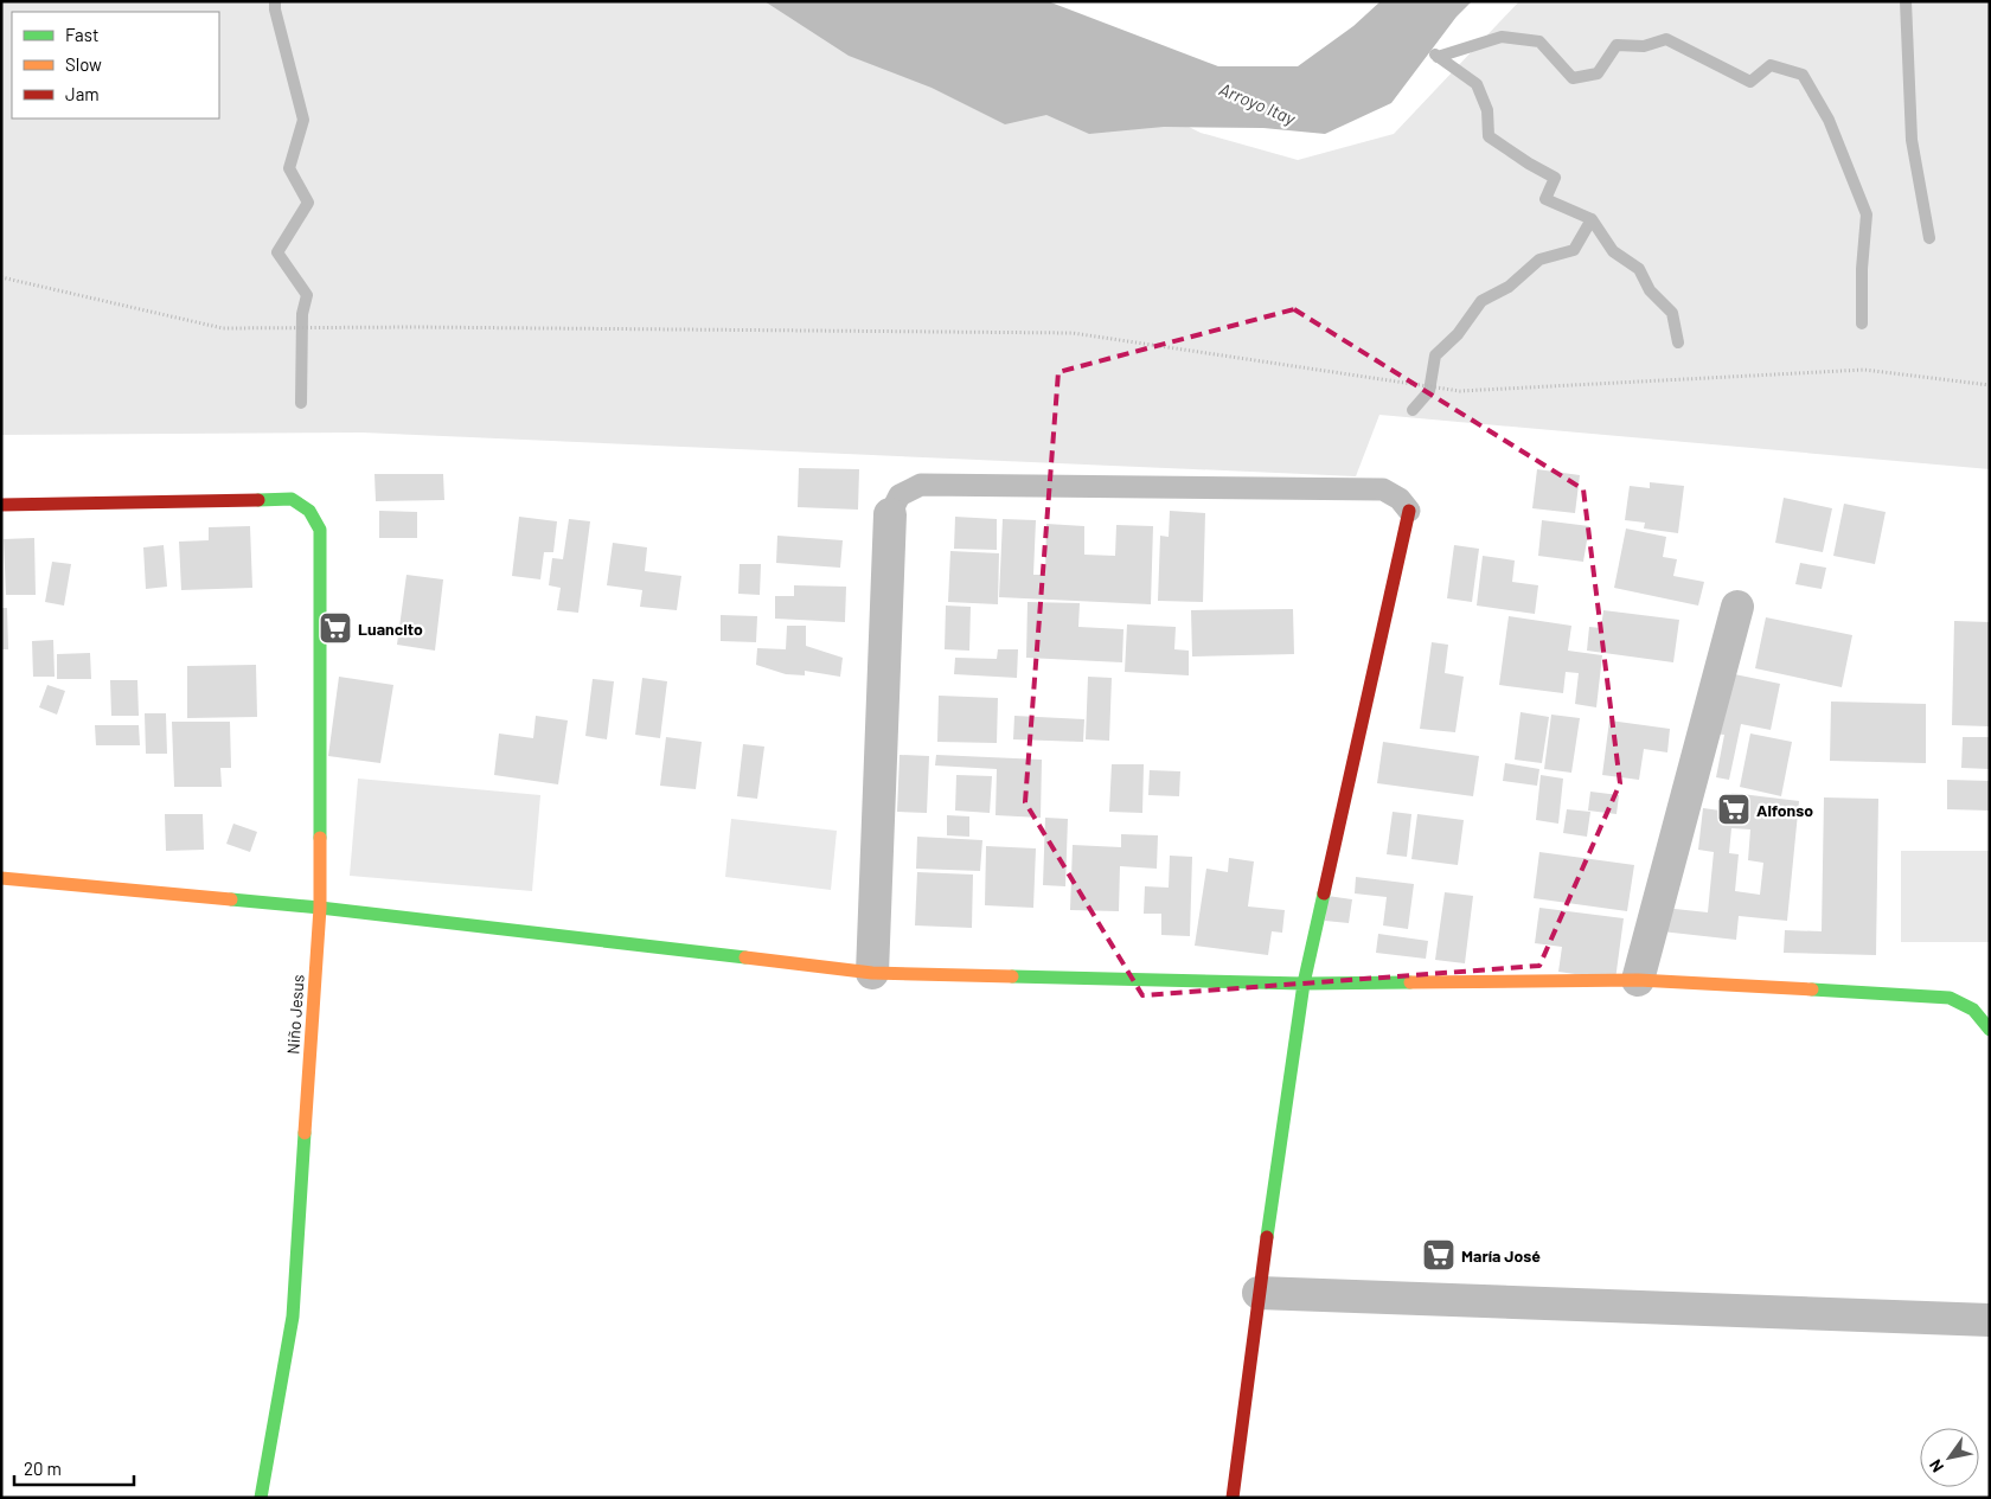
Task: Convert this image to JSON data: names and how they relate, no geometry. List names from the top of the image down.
{
  "streets": {
    "street": ["Niño Jesus"]
  },
  "water": ["Arroyo Itay"],
  "places": {
    "supermarket": ["Luancito", "Alfonso", "María José"]
  },
  "legend": ["Fast", "Slow", "Jam"],
  "scale_bar": "20 m",
  "north": "bottom left"
}
